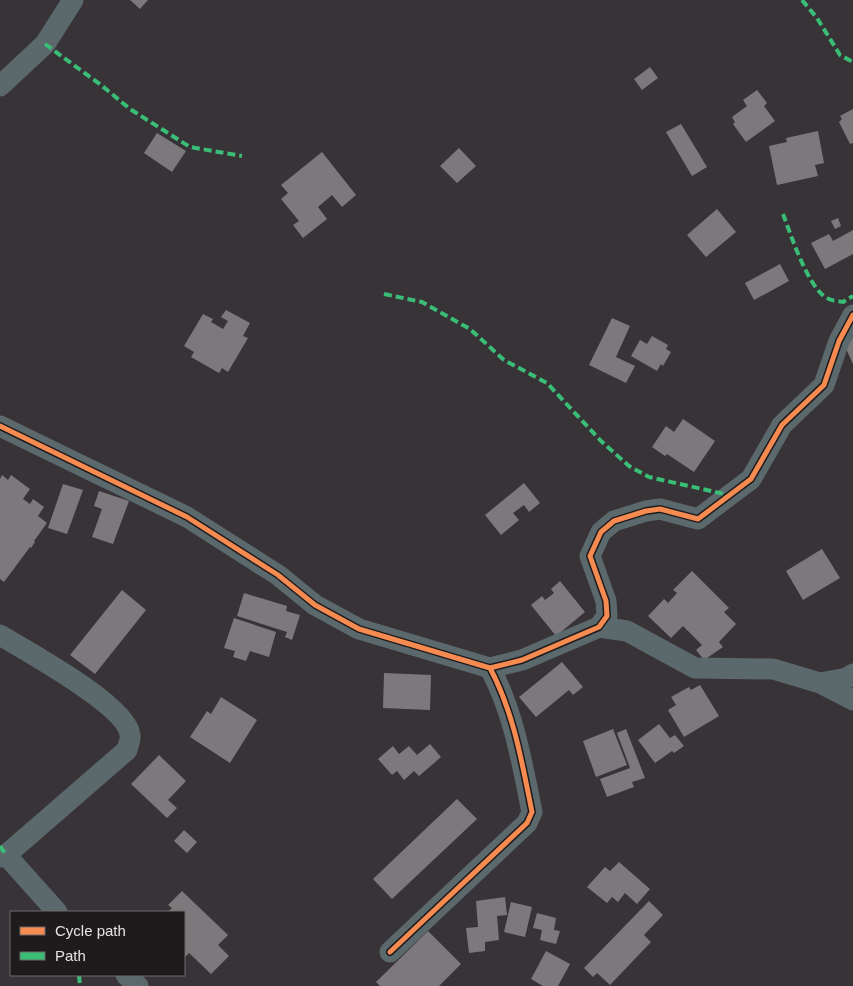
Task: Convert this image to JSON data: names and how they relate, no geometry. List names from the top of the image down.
{
  "legend": ["Cycle path", "Path"]
}
